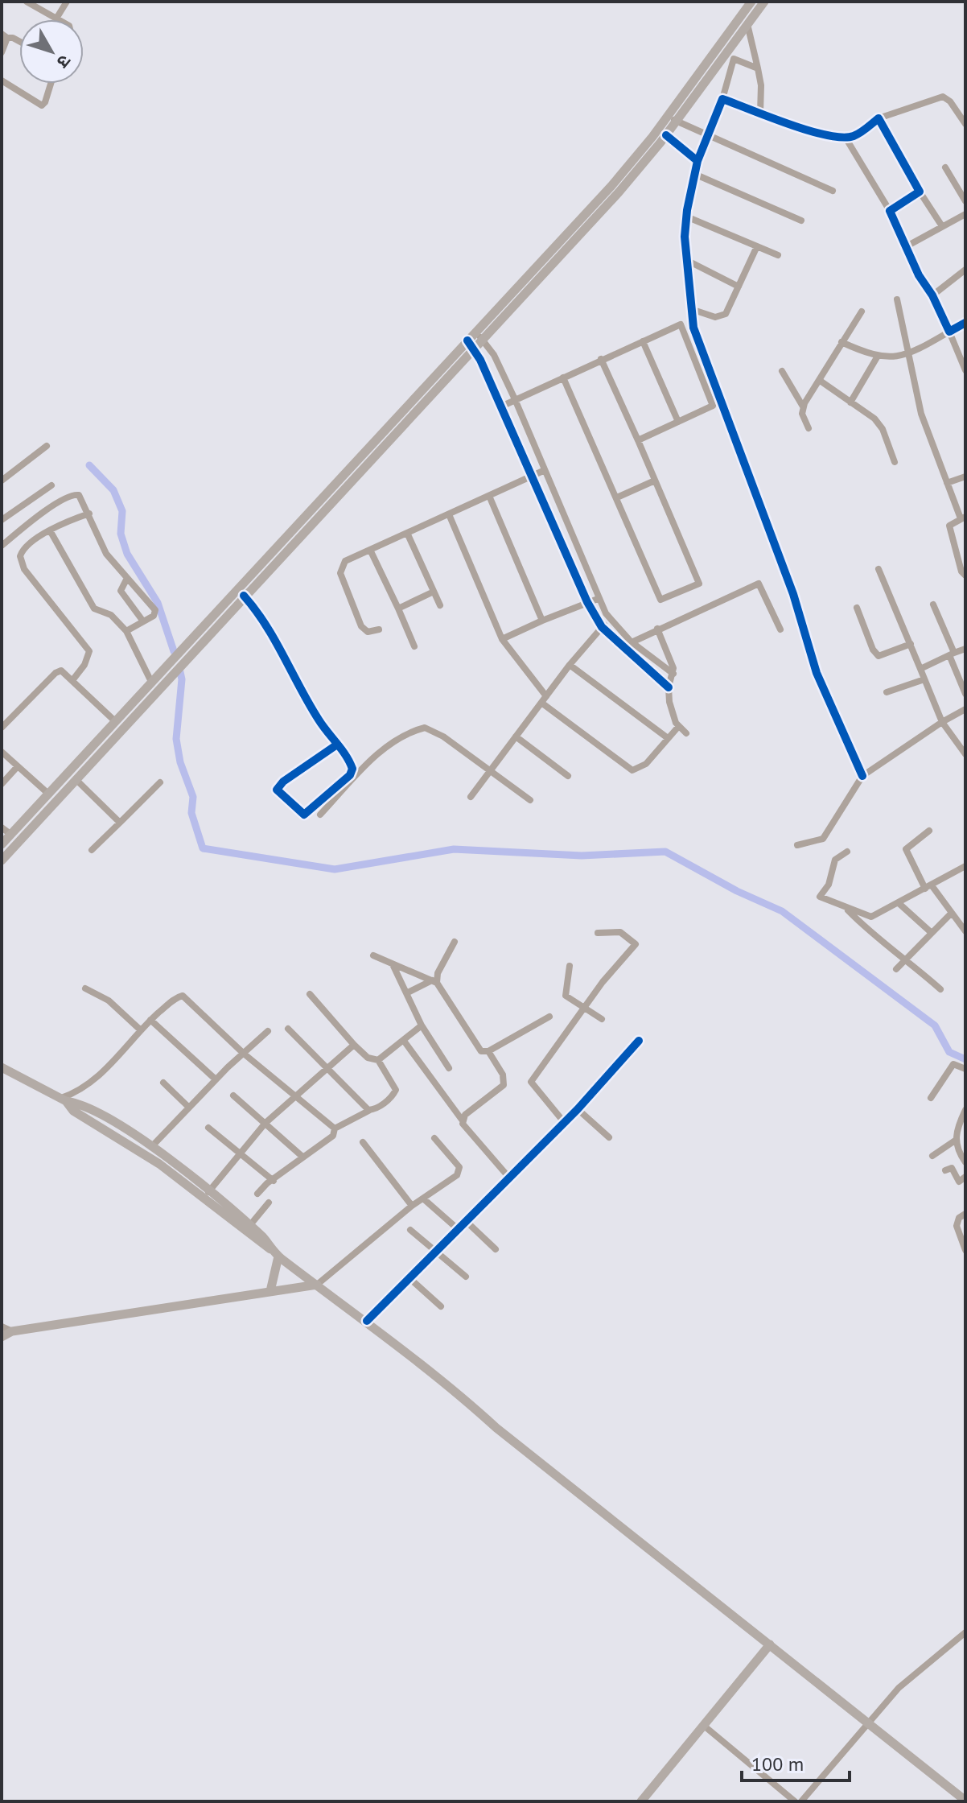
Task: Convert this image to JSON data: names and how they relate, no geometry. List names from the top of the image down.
{
  "scale_bar": "100 m",
  "north": "bottom right"
}
